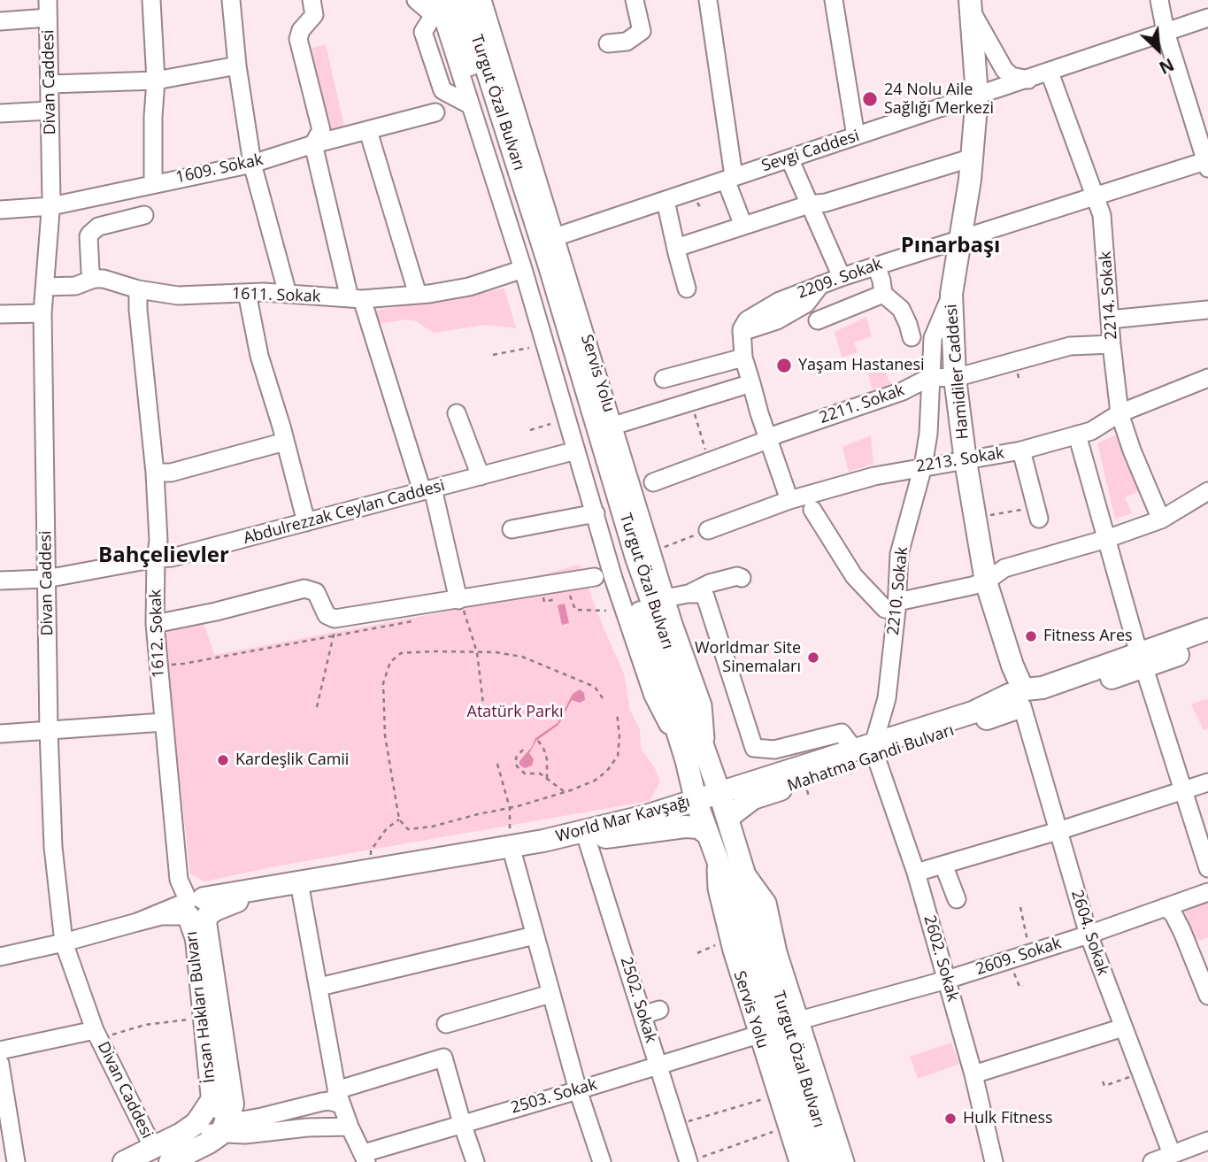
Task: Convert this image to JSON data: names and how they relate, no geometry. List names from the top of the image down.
{
  "streets": {
    "main road": [
      "Turgut Özal Bulvarı",
      "Hamidiler Caddesi",
      "Mahatma Gandi Bulvarı",
      "World Mar Kavşağı",
      "İnsan Hakları Bulvarı"
    ],
    "street": [
      "Divan Caddesi",
      "Sevgi Caddesi",
      "1609. Sokak",
      "2209. Sokak",
      "1611. Sokak",
      "2214. Sokak",
      "Servis Yolu",
      "2211. Sokak",
      "2213. Sokak",
      "Abdulrezzak Ceylan Caddesi",
      "2210. Sokak",
      "1612. Sokak",
      "2604. Sokak",
      "2609. Sokak",
      "2602. Sokak",
      "2502. Sokak",
      "2503. Sokak"
    ]
  },
  "crossings": [
    ["Divan Caddesi", "1609. Sokak"],
    ["Divan Caddesi", "1611. Sokak"],
    ["Divan Caddesi", "Abdulrezzak Ceylan Caddesi"],
    ["Turgut Özal Bulvarı", "Servis Yolu"],
    ["Turgut Özal Bulvarı", "Mahatma Gandi Bulvarı"],
    ["Turgut Özal Bulvarı", "World Mar Kavşağı"],
    ["Turgut Özal Bulvarı", "2609. Sokak"],
    ["Turgut Özal Bulvarı", "2503. Sokak"],
    ["Sevgi Caddesi", "2214. Sokak"],
    ["Sevgi Caddesi", "Hamidiler Caddesi"],
    ["Sevgi Caddesi", "Servis Yolu"],
    ["2209. Sokak", "2214. Sokak"],
    ["2209. Sokak", "Hamidiler Caddesi"],
    ["2209. Sokak", "2211. Sokak"],
    ["2209. Sokak", "2213. Sokak"],
    ["1611. Sokak", "1612. Sokak"],
    ["2214. Sokak", "2211. Sokak"],
    ["2214. Sokak", "2213. Sokak"],
    ["Hamidiler Caddesi", "2211. Sokak"],
    ["Hamidiler Caddesi", "2213. Sokak"],
    ["Hamidiler Caddesi", "2210. Sokak"],
    ["Hamidiler Caddesi", "Mahatma Gandi Bulvarı"],
    ["Hamidiler Caddesi", "2604. Sokak"],
    ["Servis Yolu", "World Mar Kavşağı"],
    ["Servis Yolu", "2609. Sokak"],
    ["Servis Yolu", "2503. Sokak"],
    ["2211. Sokak", "2210. Sokak"],
    ["2213. Sokak", "2210. Sokak"],
    ["Abdulrezzak Ceylan Caddesi", "1612. Sokak"],
    ["2210. Sokak", "Mahatma Gandi Bulvarı"],
    ["2210. Sokak", "2602. Sokak"],
    ["1612. Sokak", "İnsan Hakları Bulvarı"],
    ["Mahatma Gandi Bulvarı", "World Mar Kavşağı"],
    ["Mahatma Gandi Bulvarı", "2604. Sokak"],
    ["Mahatma Gandi Bulvarı", "2602. Sokak"],
    ["World Mar Kavşağı", "2502. Sokak"],
    ["2604. Sokak", "2609. Sokak"],
    ["2609. Sokak", "2602. Sokak"],
    ["2609. Sokak", "2503. Sokak"],
    ["2502. Sokak", "2503. Sokak"]
  ],
  "districts": ["Pınarbaşı", "Bahçelievler"],
  "parks": ["Atatürk Parkı"],
  "places": [
    "24 Nolu Aile Sağlığı Merkezi",
    "Yaşam Hastanesi",
    "Fitness Ares",
    "Worldmar Site Sinemaları",
    "Kardeşlik Camii",
    "Hulk Fitness"
  ],
  "north": "bottom right"
}
